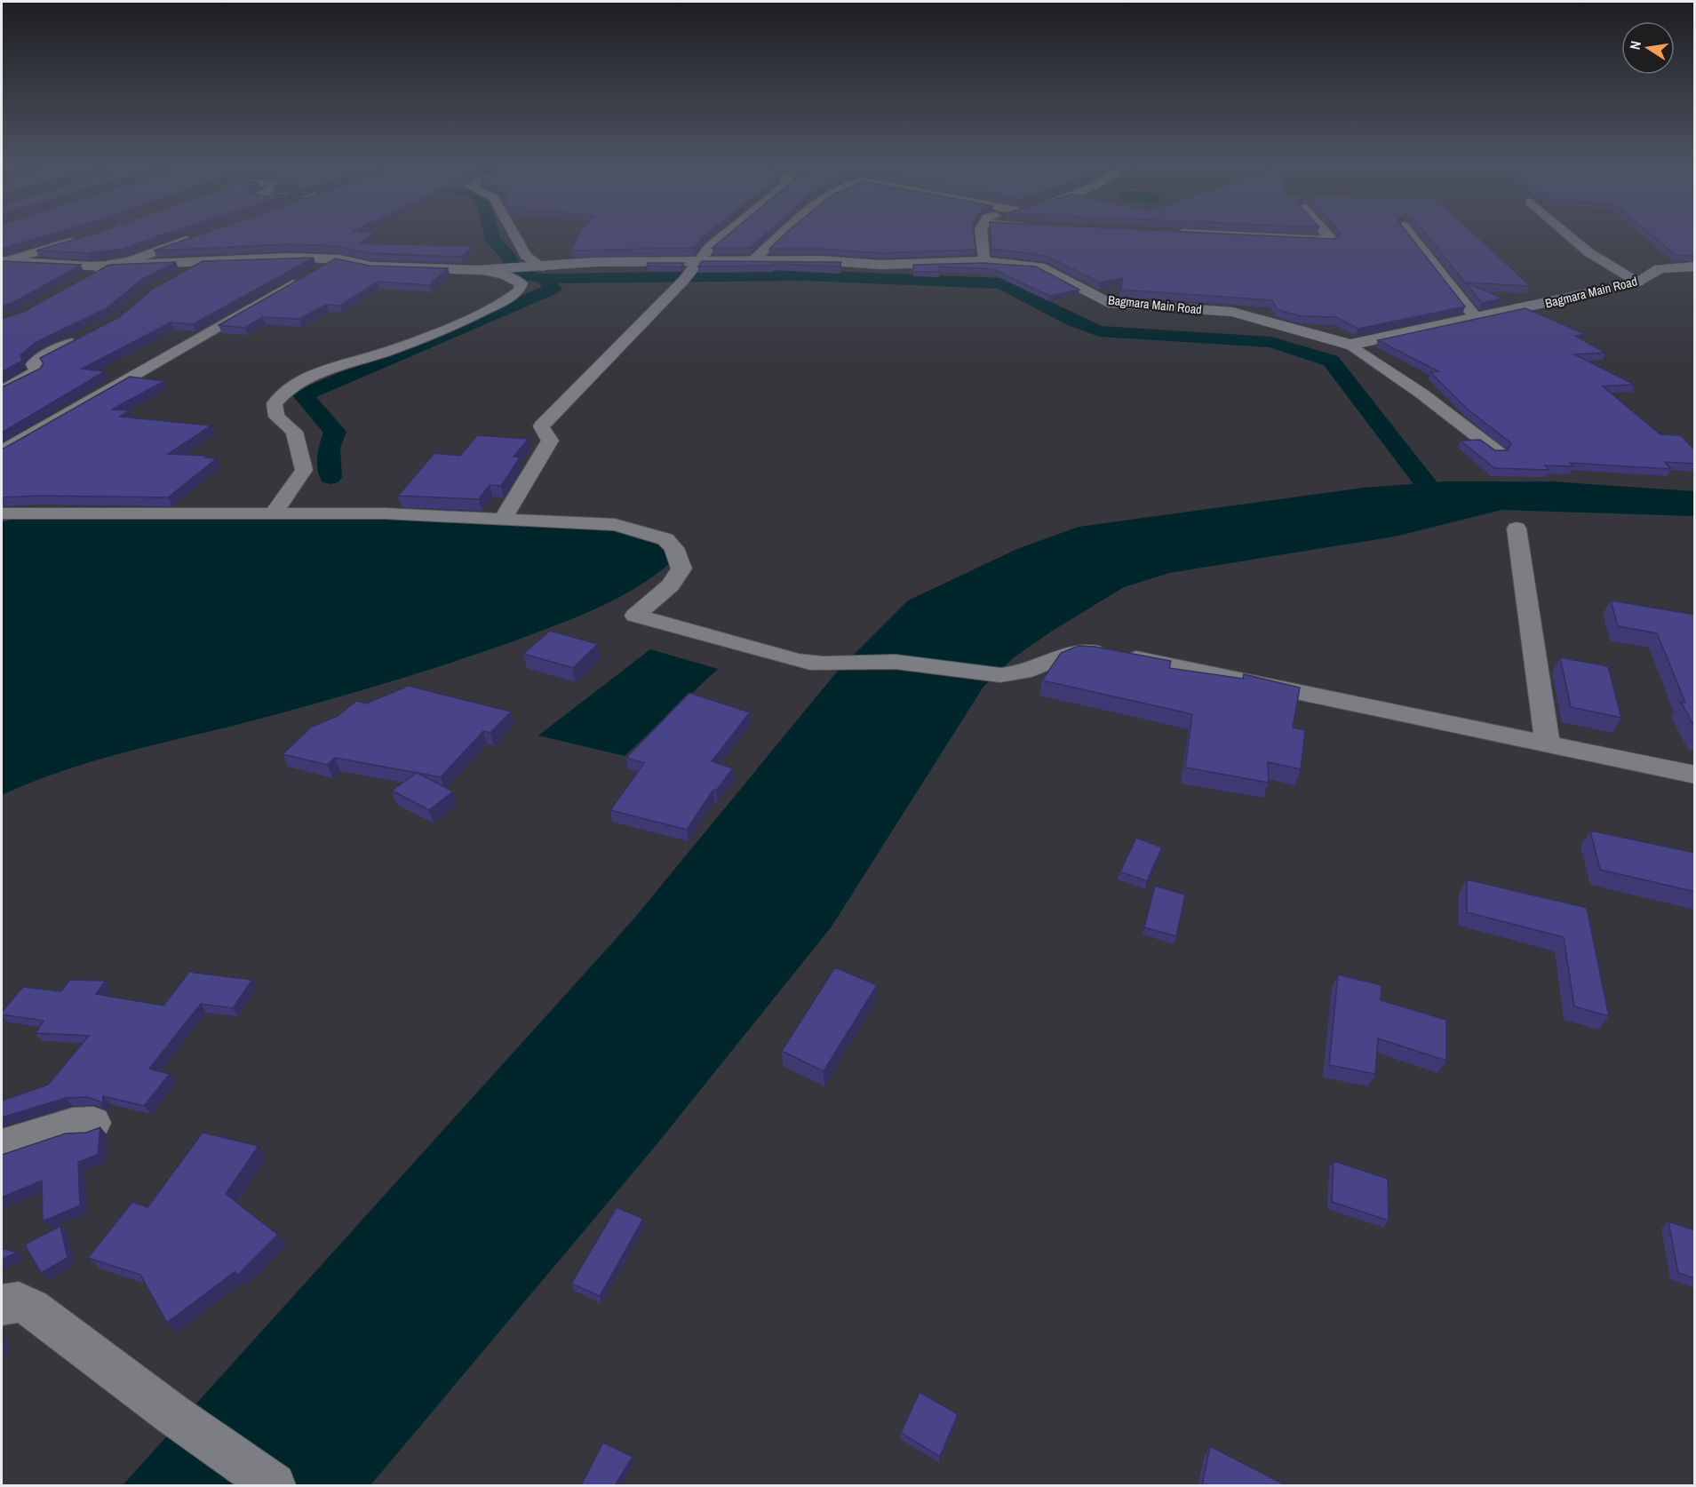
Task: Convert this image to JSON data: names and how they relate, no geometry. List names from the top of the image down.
{
  "streets": {
    "street": ["Bagmara Main Road"]
  },
  "north": "left"
}
